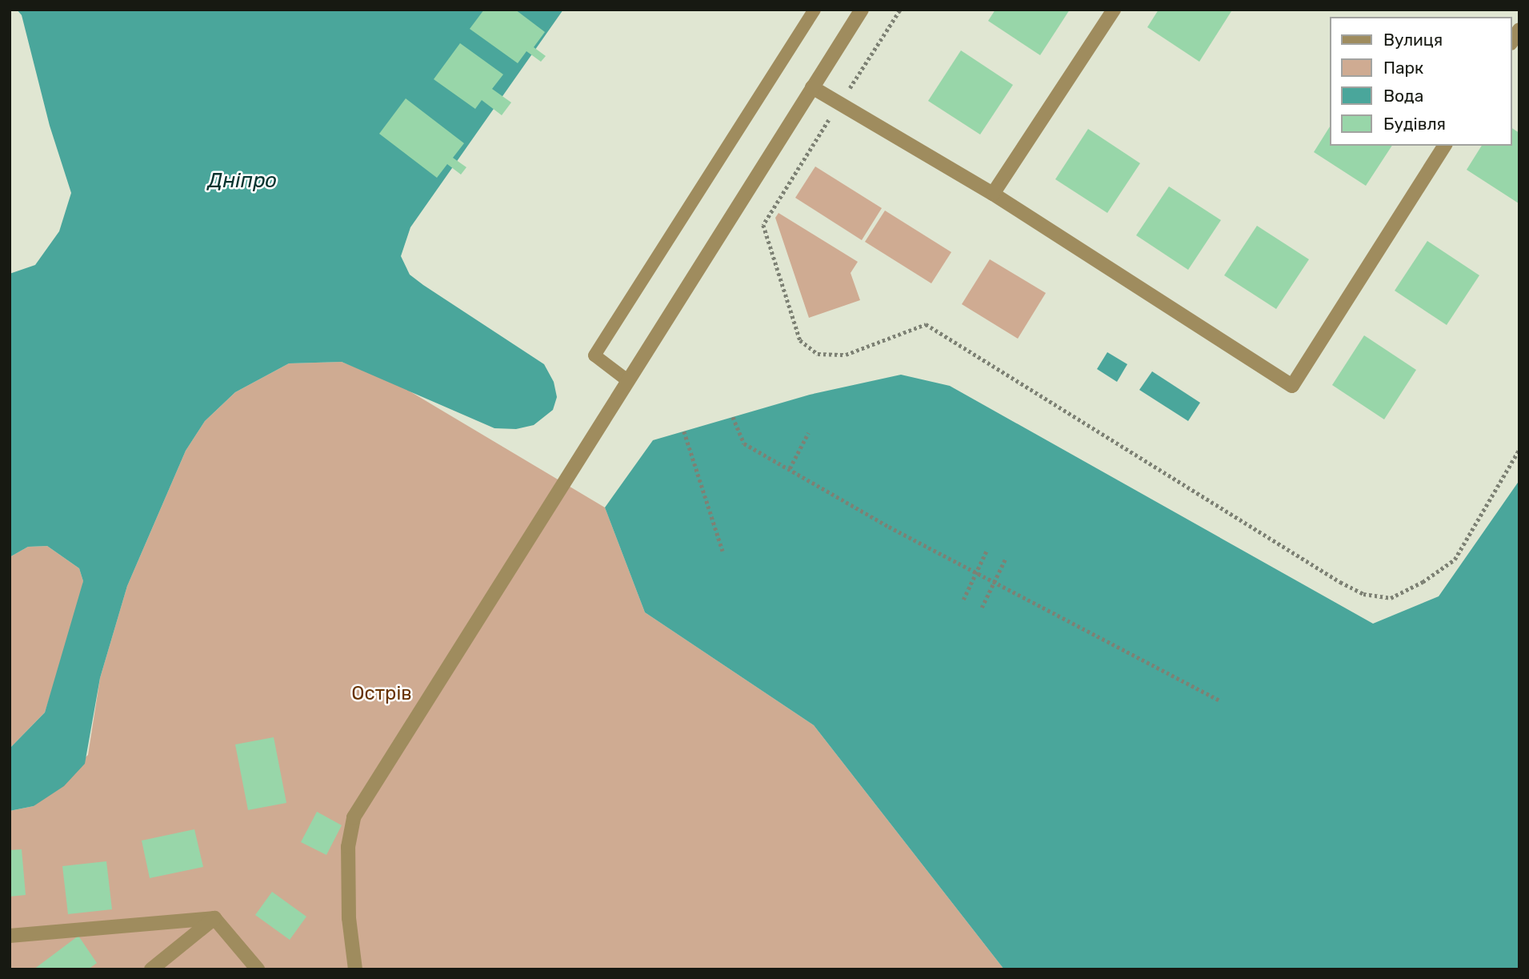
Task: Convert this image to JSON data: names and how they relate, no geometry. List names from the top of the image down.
{
  "water": ["Дніпро"],
  "parks": ["Острів"],
  "legend": [
    "Вулиця",
    "Парк",
    "Вода",
    "Будівля"
  ]
}
